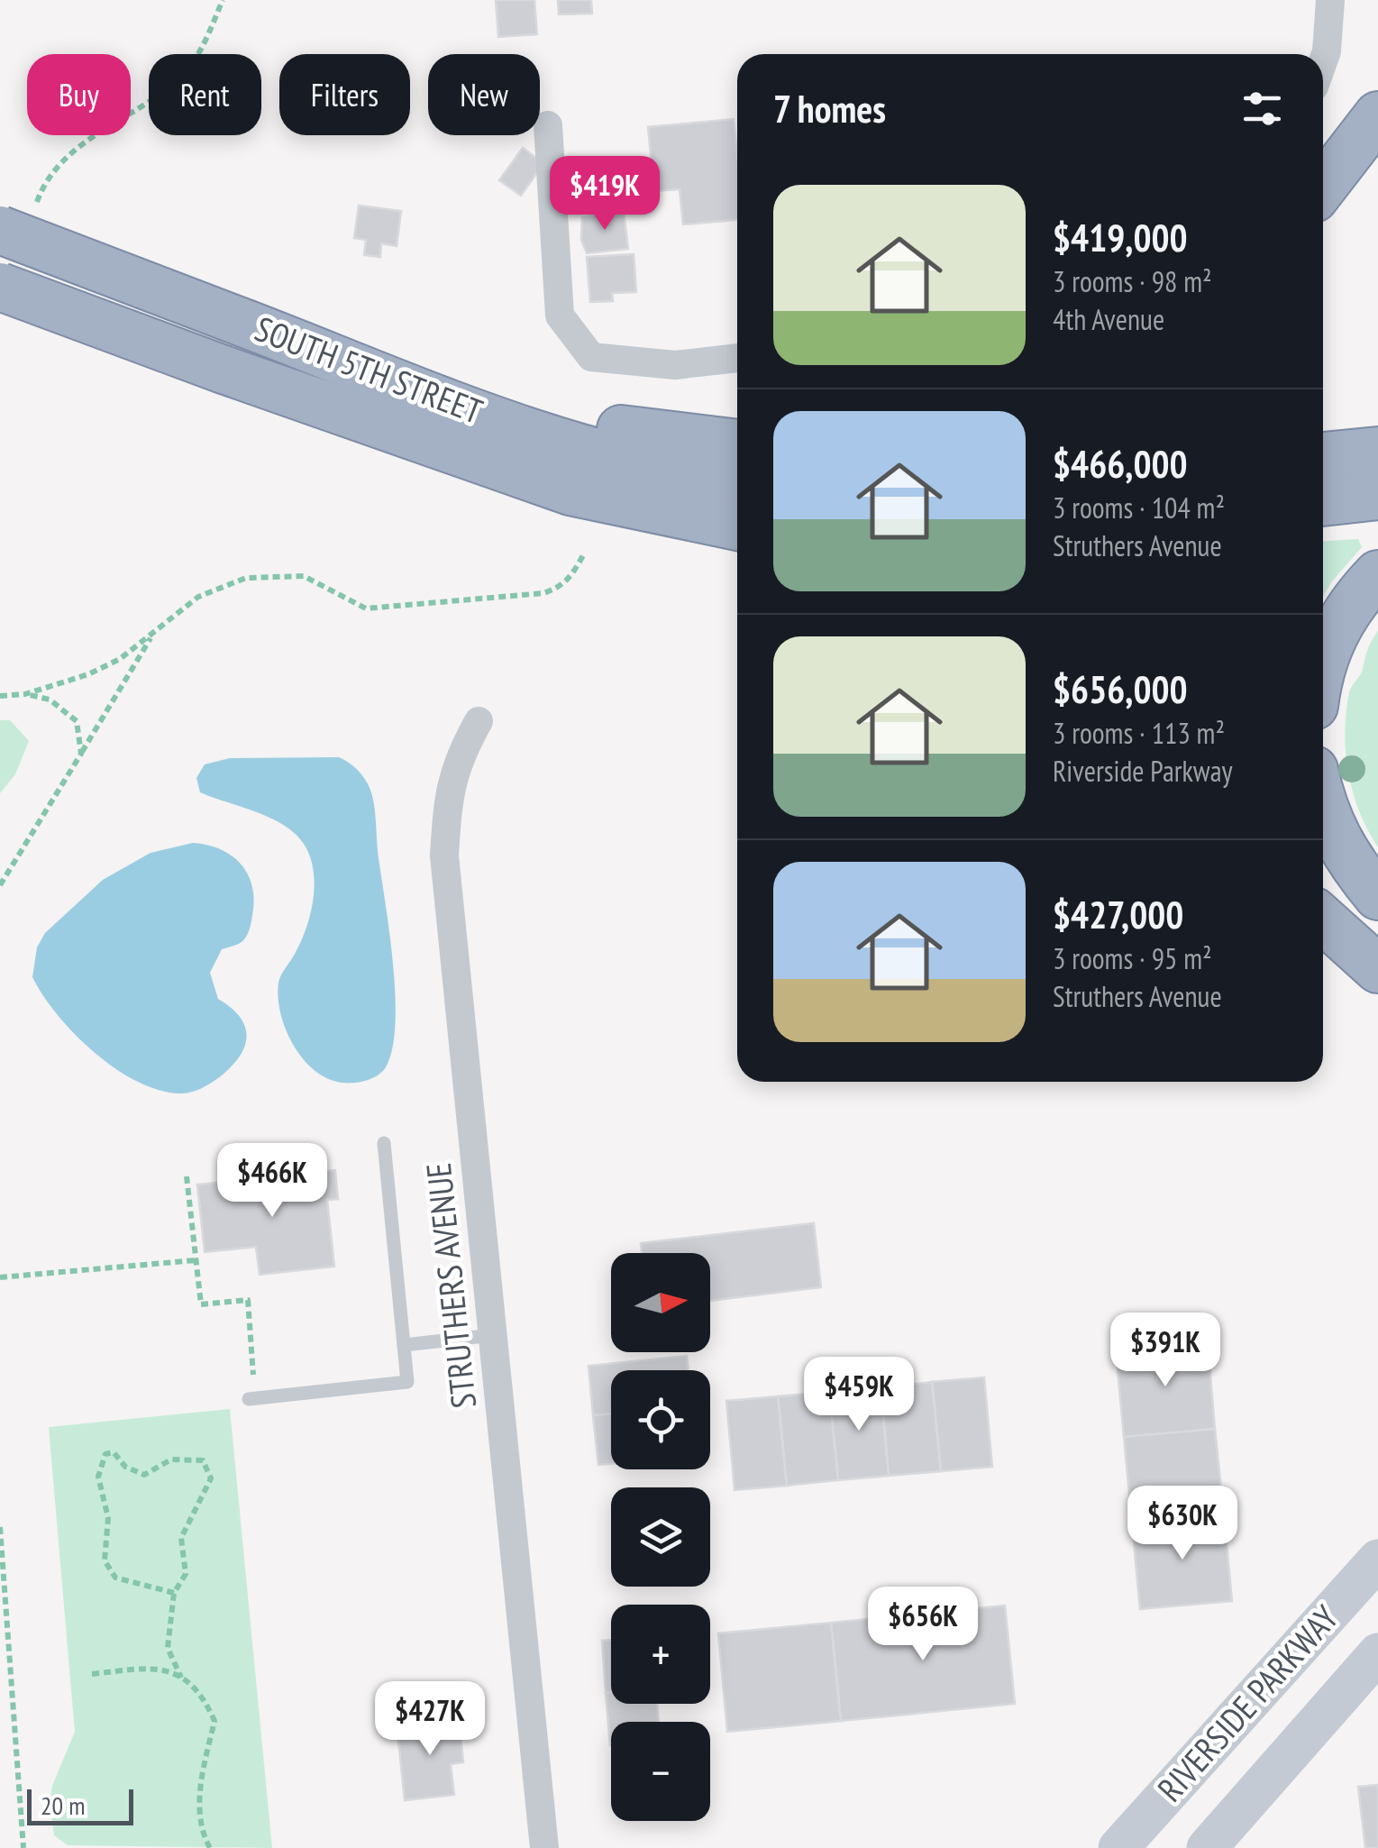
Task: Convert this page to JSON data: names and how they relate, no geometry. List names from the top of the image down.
{
  "streets": {
    "highway": ["SOUTH 5TH STREET"],
    "main road": ["RIVERSIDE PARKWAY"],
    "street": ["STRUTHERS AVENUE"]
  },
  "scale_bar": "20 m",
  "north": "right",
  "page": {
    "chip": [
      "Buy",
      "Rent",
      "Filters",
      "New"
    ],
    "heading": "7 homes",
    "price": [
      "$419K",
      "$466K",
      "$391K",
      "$459K",
      "$630K",
      "$656K",
      "$427K"
    ],
    "list": [
      {
        "name": "$419,000",
        "note": "3 rooms · 98 m² · 4th Avenue"
      },
      {
        "name": "$466,000",
        "note": "3 rooms · 104 m² · Struthers Avenue"
      },
      {
        "name": "$656,000",
        "note": "3 rooms · 113 m² · Riverside Parkway"
      },
      {
        "name": "$427,000",
        "note": "3 rooms · 95 m² · Struthers Avenue"
      }
    ],
    "map_buttons": ["+", "−"],
    "scale": "20 m"
  }
}
